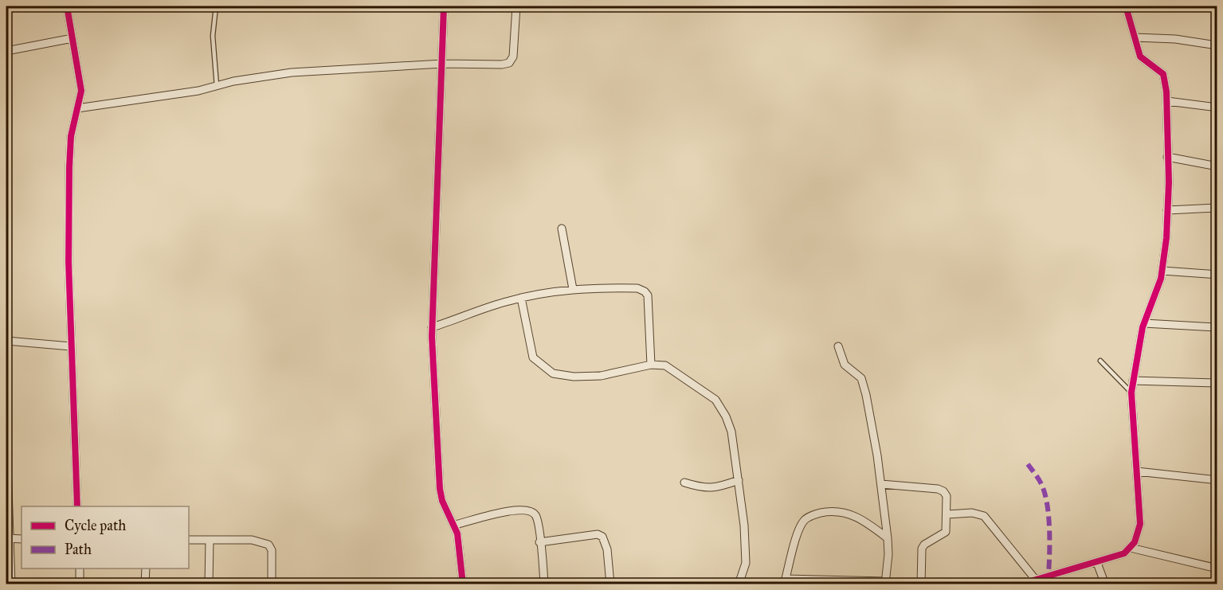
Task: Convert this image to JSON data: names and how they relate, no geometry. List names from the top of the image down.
{
  "legend": ["Cycle path", "Path"]
}
